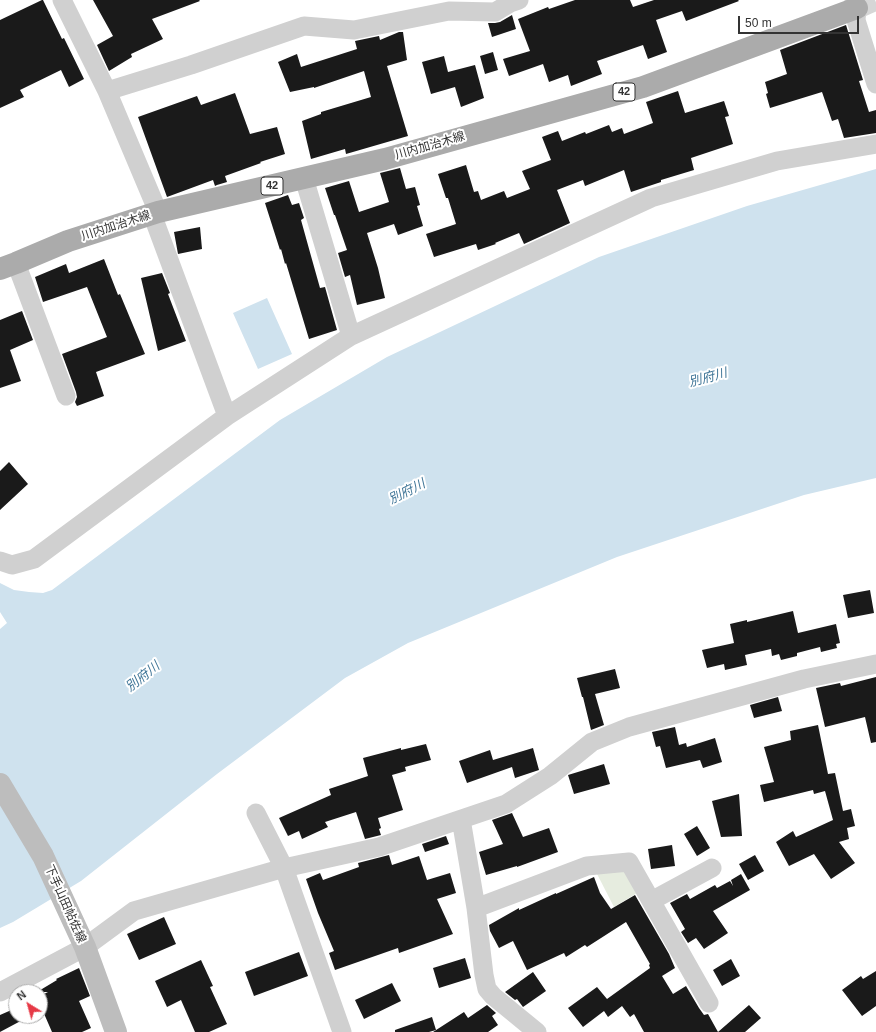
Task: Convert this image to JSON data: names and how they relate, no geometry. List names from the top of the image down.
{
  "streets": {
    "main road": ["42", "川内加治木線", "下手山田帖佐線"]
  },
  "water": ["別府川"],
  "scale_bar": "50 m",
  "north": "top left"
}
